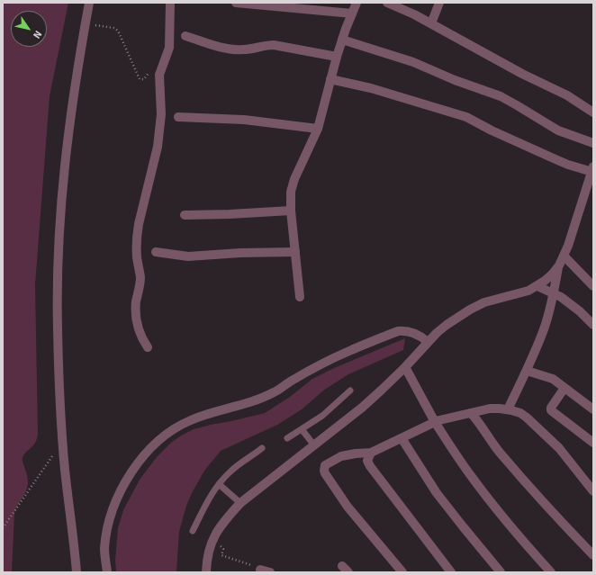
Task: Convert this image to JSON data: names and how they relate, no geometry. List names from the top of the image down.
{
  "north": "bottom right"
}
